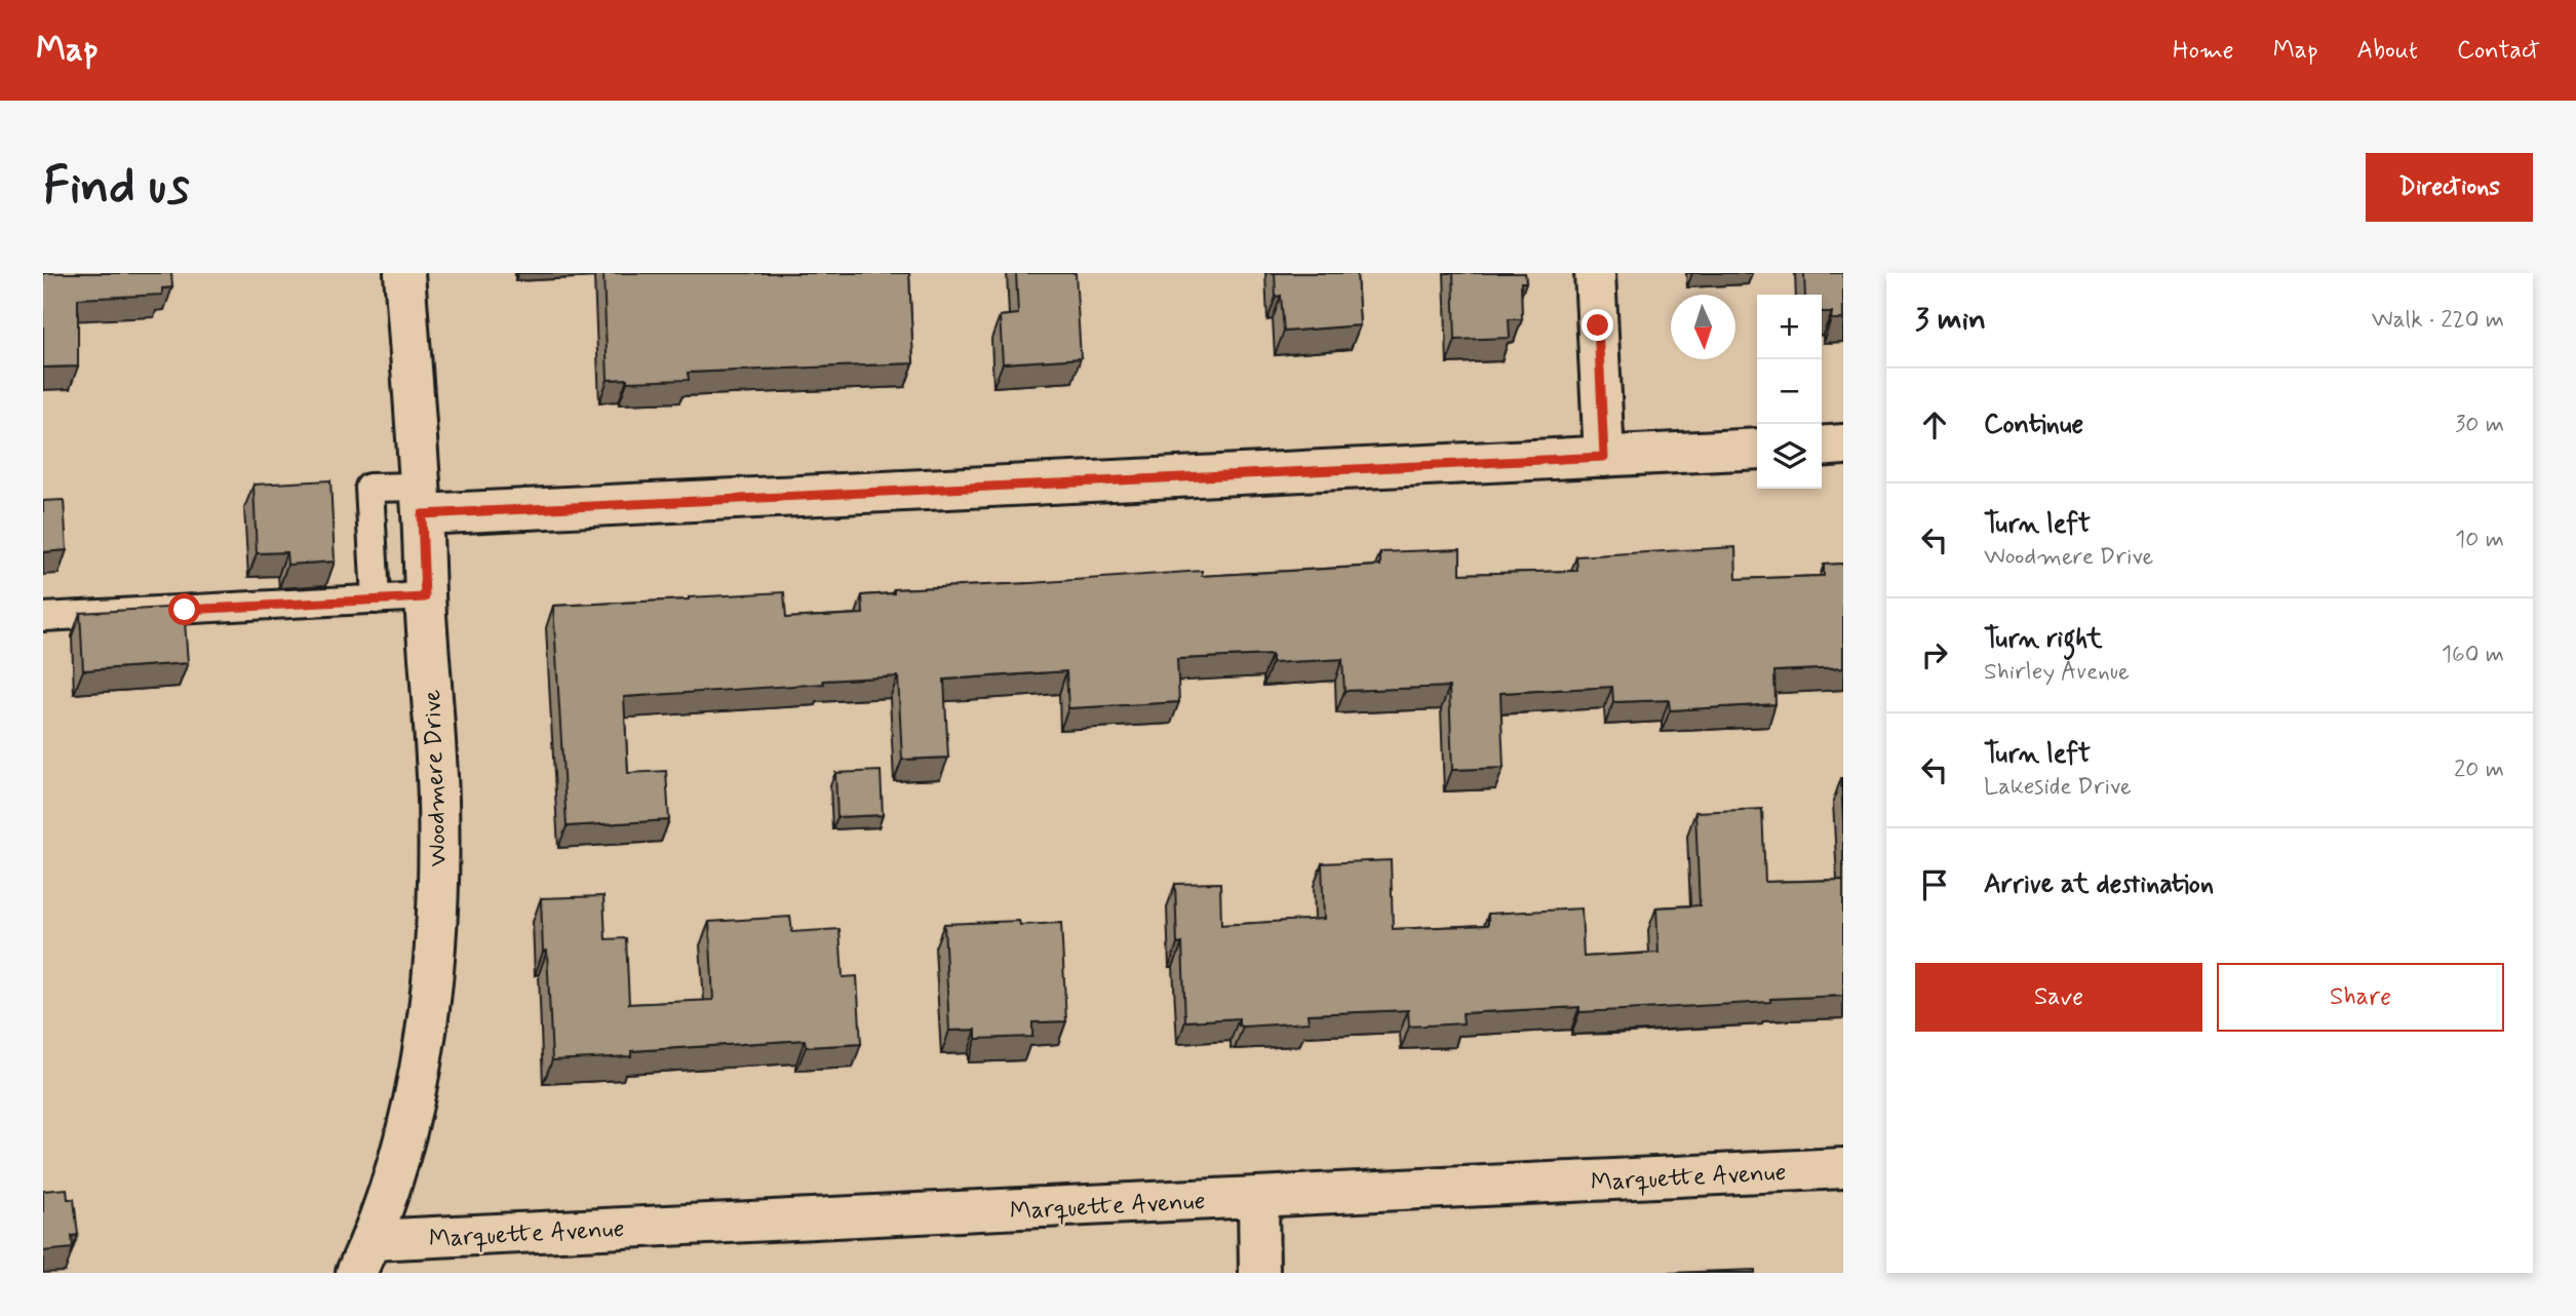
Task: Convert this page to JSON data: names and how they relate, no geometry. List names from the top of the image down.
{
  "streets": {
    "street": ["Woodmere Drive", "Marquette Avenue"]
  },
  "crossings": [
    ["Woodmere Drive", "Marquette Avenue"]
  ],
  "north": "bottom",
  "page": {
    "header": "Map",
    "nav": [
      "Home",
      "Map",
      "About",
      "Contact"
    ],
    "buttons": [
      "Directions",
      ["Save", "Share"]
    ],
    "title": "Find us",
    "heading": ["3 min", "Walk · 220 m"],
    "map_buttons": ["+", "−"],
    "list": [
      ["Continue", "30 m"],
      ["Turn left", "Woodmere Drive", "10 m"],
      ["Turn right", "Shirley Avenue", "160 m"],
      ["Turn left", "Lakeside Drive", "20 m"],
      "Arrive at destination"
    ]
  }
}
